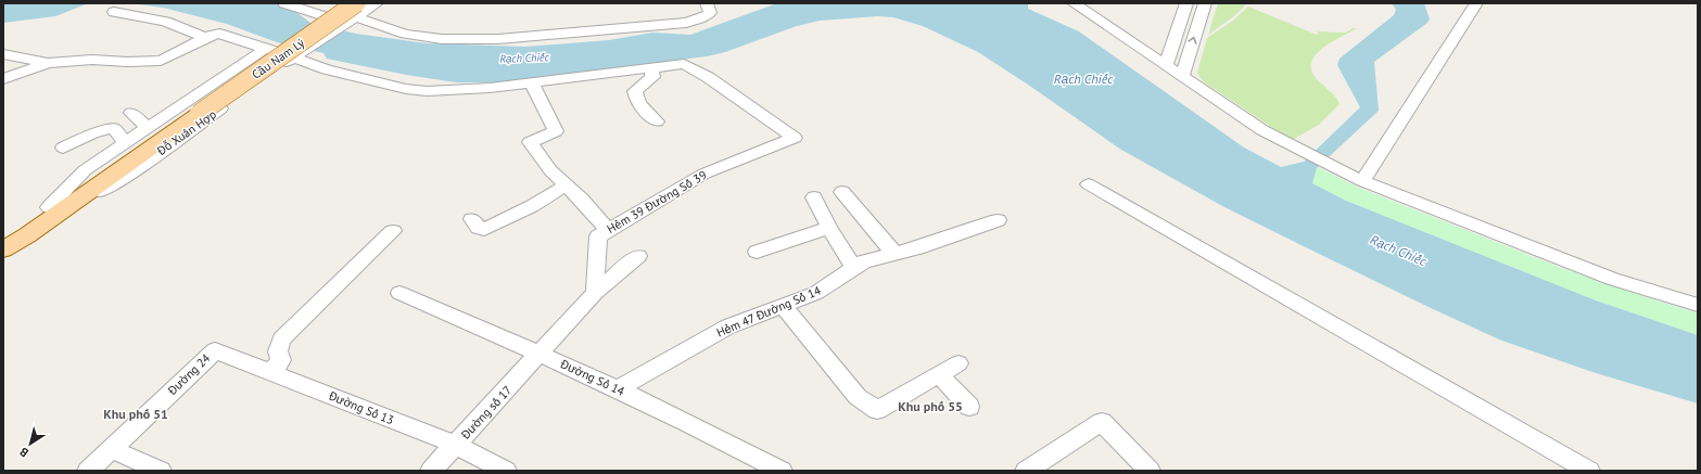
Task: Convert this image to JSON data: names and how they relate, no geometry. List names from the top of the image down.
{
  "streets": {
    "main road": ["Cầu Nam Lý", "Đỗ Xuân Hợp"],
    "street": [
      "Hẻm 39 Đường Số 39",
      "Hẻm 47 Đường Số 14",
      "Đường 24",
      "Đường Số 14",
      "Đường Số 13",
      "Đường số 17"
    ]
  },
  "crossings": [
    ["Cầu Nam Lý", "Đỗ Xuân Hợp"],
    ["Hẻm 47 Đường Số 14", "Đường Số 14"],
    ["Đường 24", "Đường Số 13"],
    ["Đường Số 14", "Đường số 17"],
    ["Đường Số 13", "Đường số 17"]
  ],
  "districts": ["Khu phố 55", "Khu phố 51"],
  "water": ["Rạch Chiếc"],
  "north": "bottom left"
}
